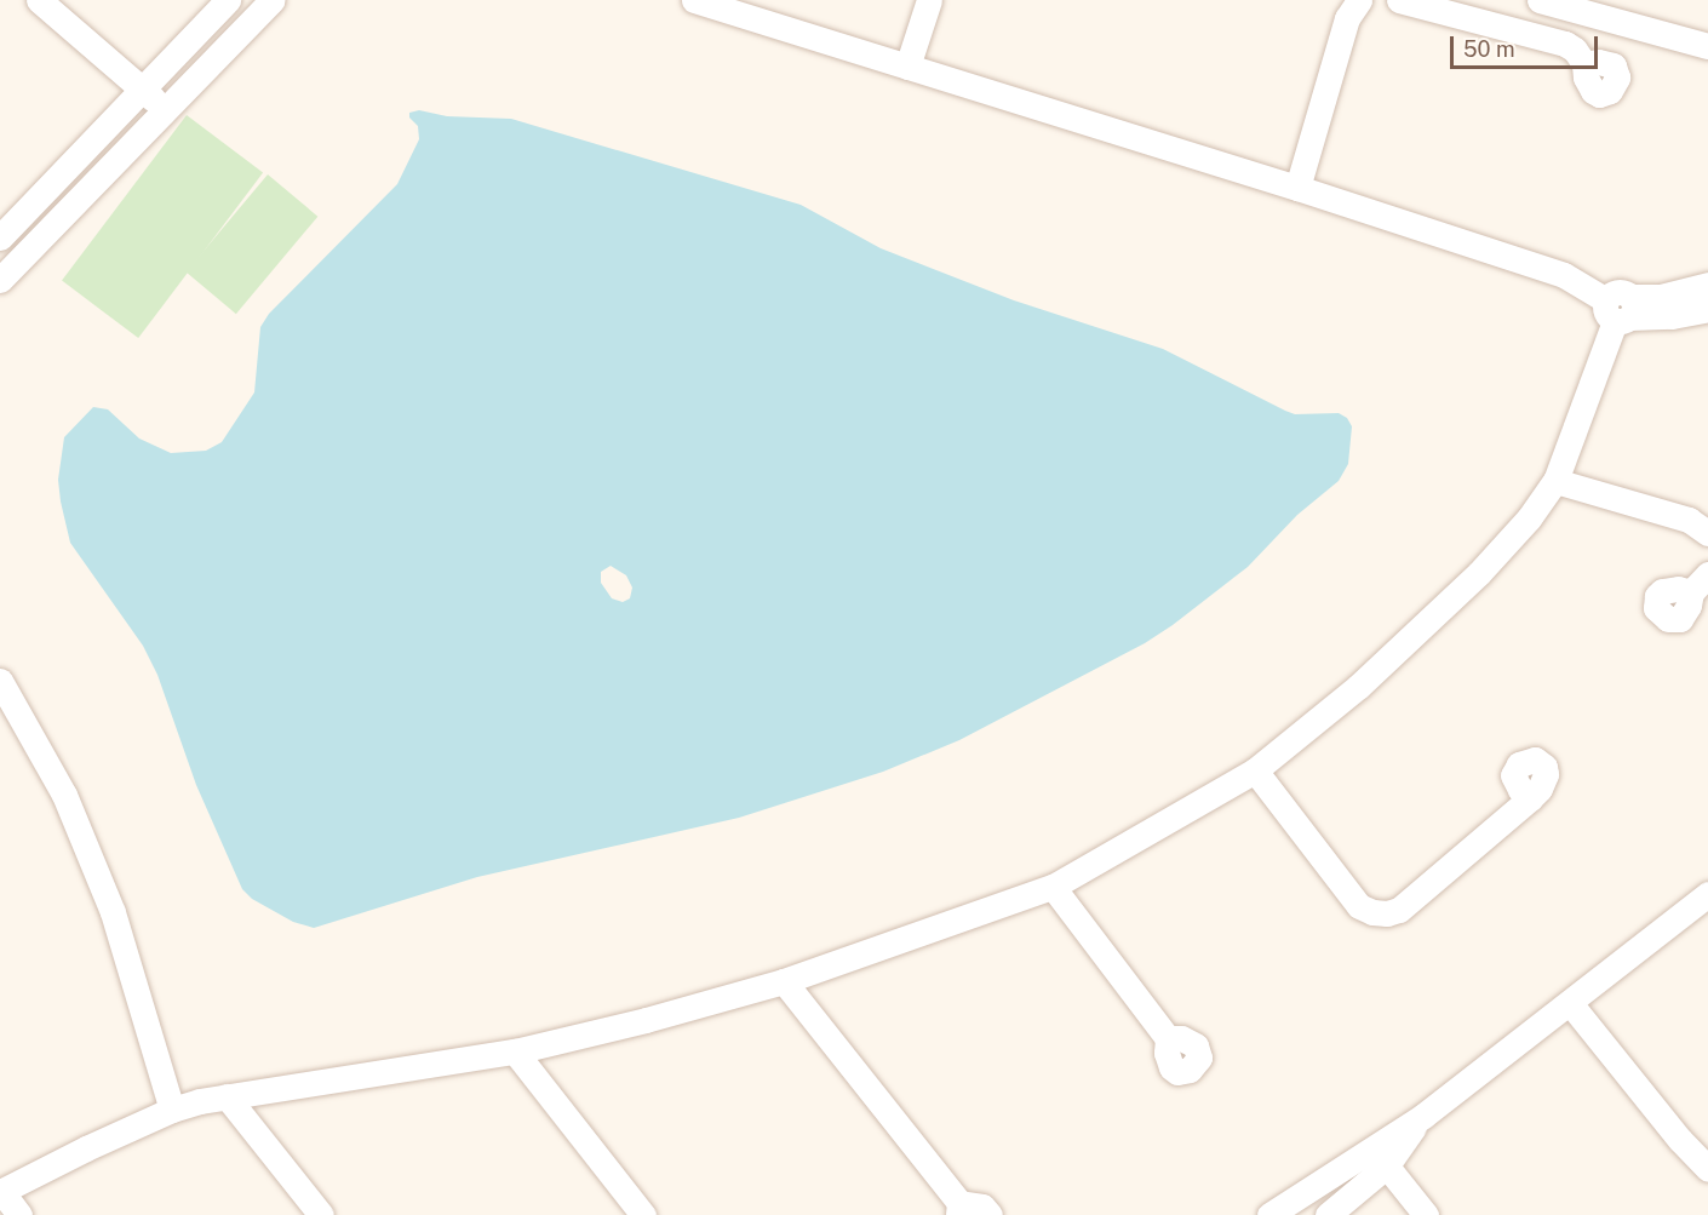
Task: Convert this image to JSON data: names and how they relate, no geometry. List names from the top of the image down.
{
  "scale_bar": "50 m"
}
